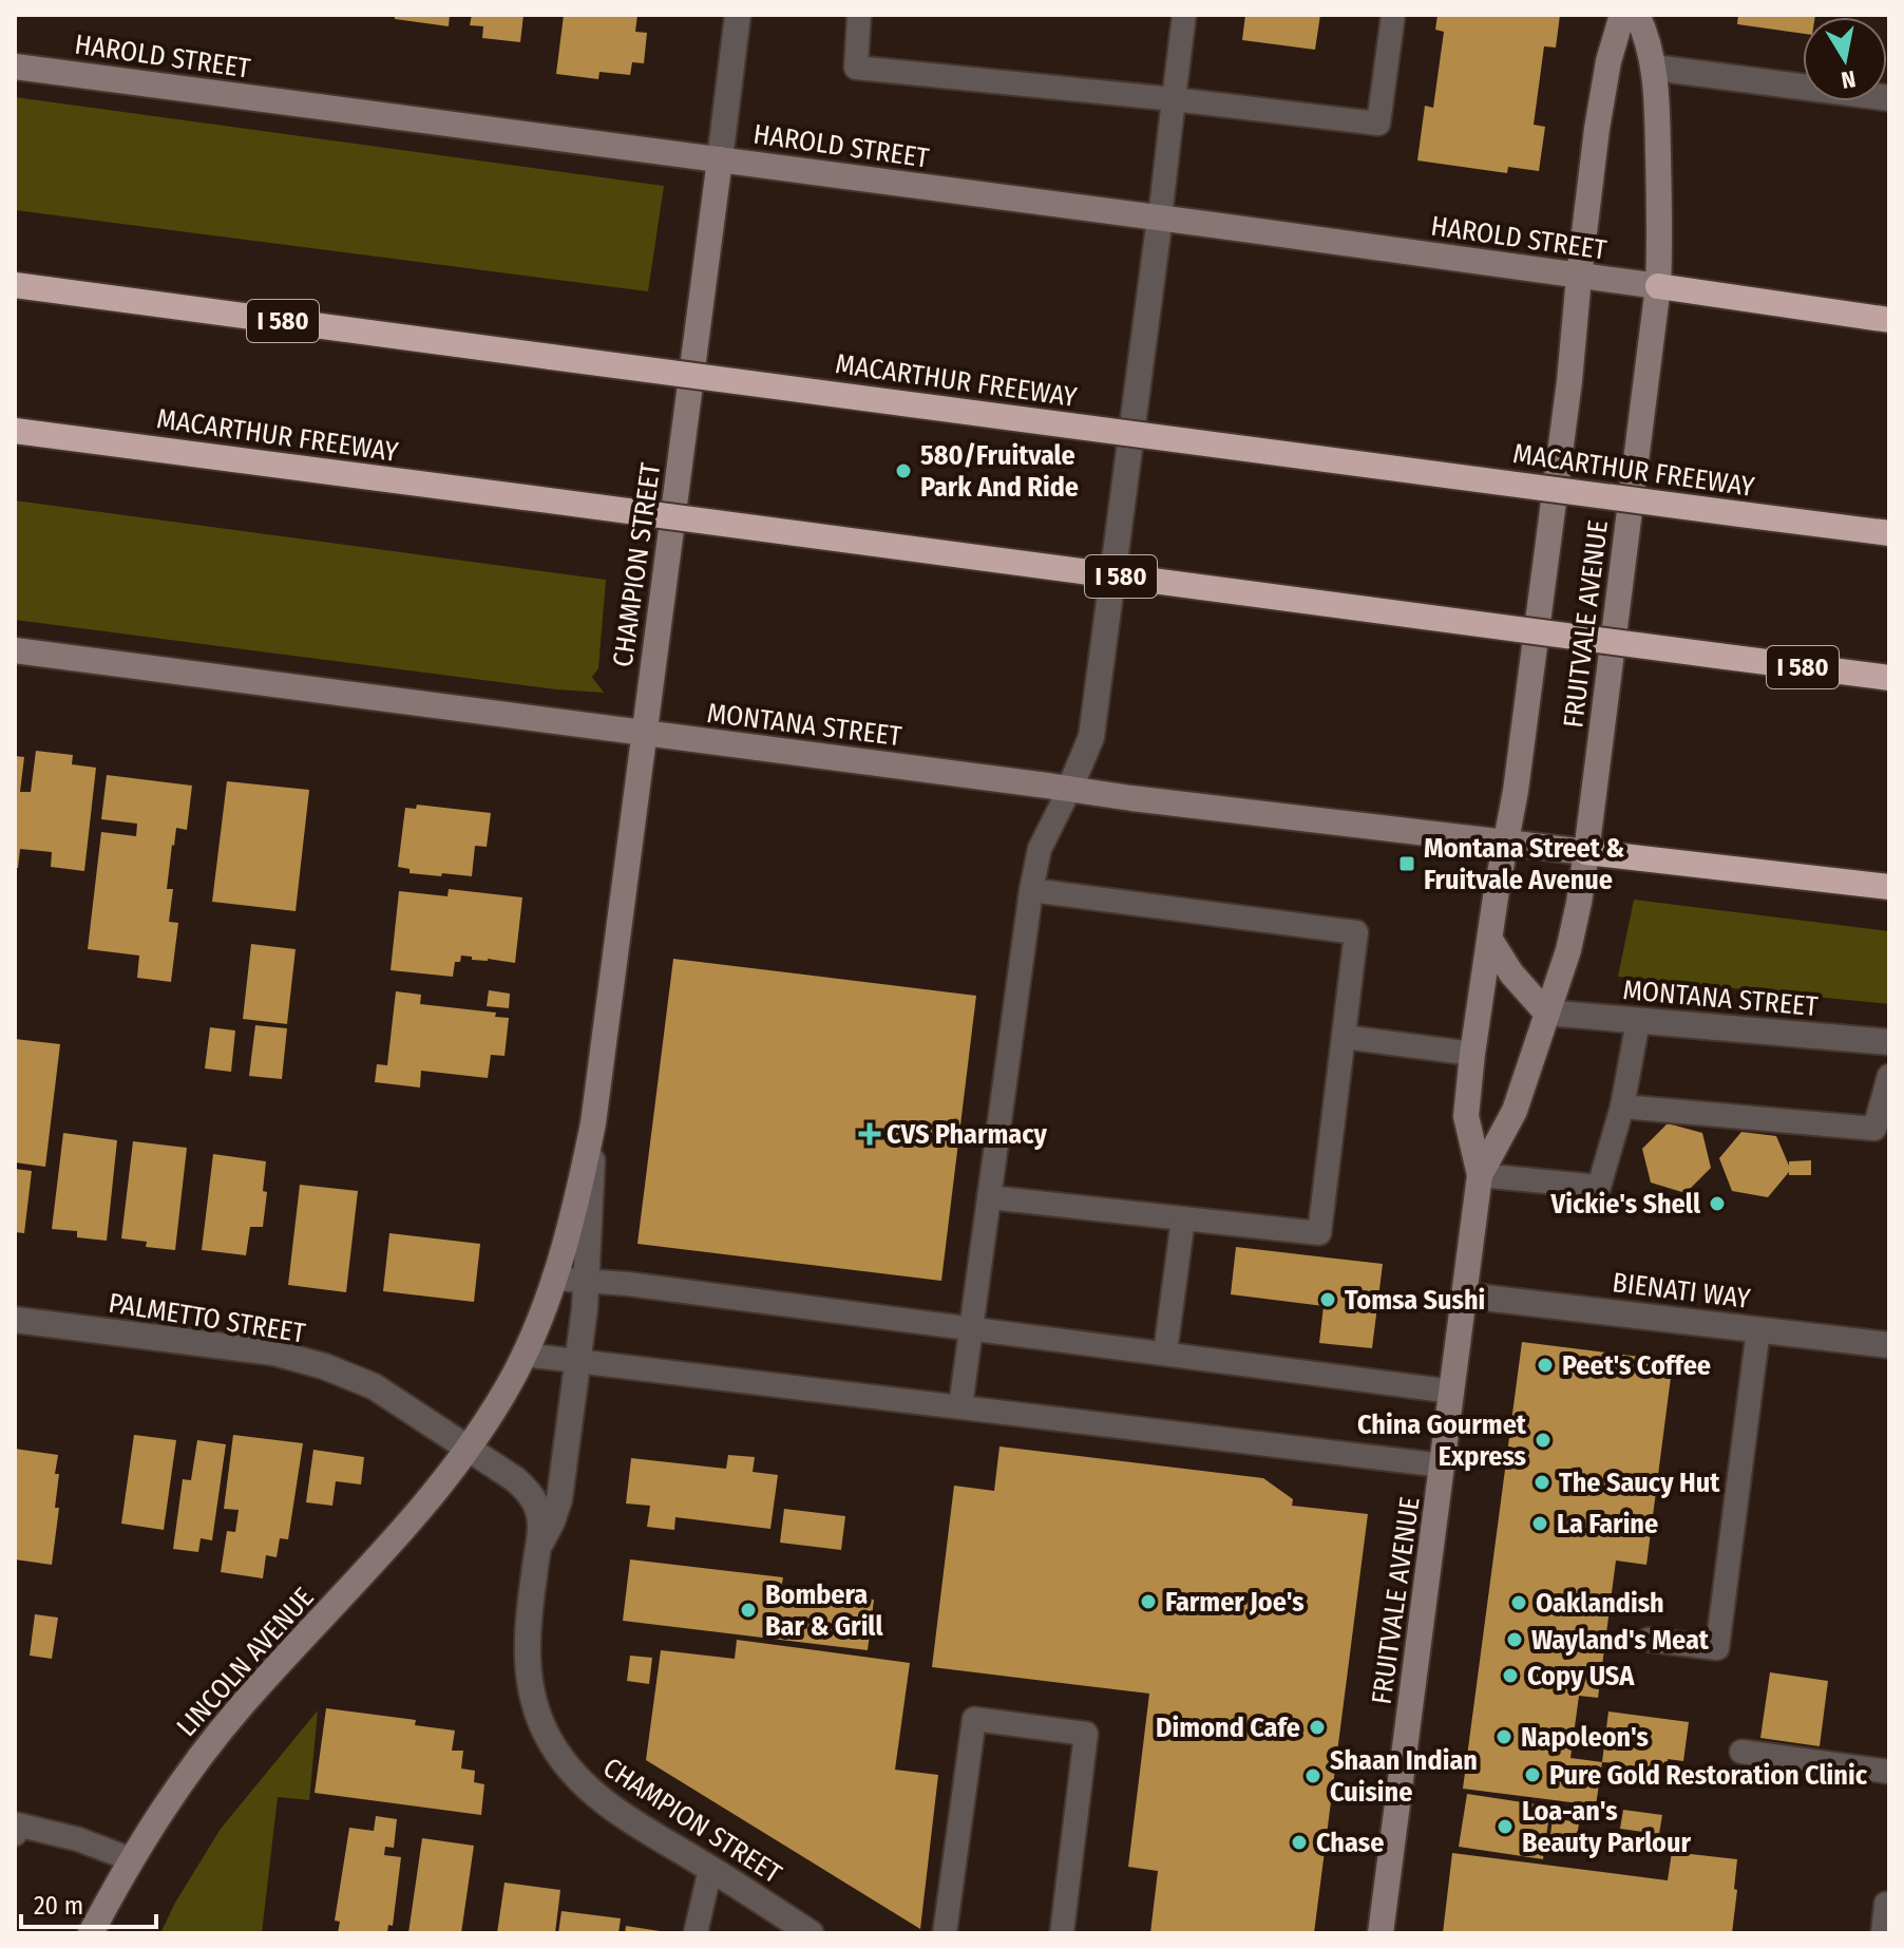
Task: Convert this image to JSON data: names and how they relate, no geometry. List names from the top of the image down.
{
  "streets": {
    "highway": ["I 580", "MACARTHUR FREEWAY"],
    "street": [
      "HAROLD STREET",
      "CHAMPION STREET",
      "FRUITVALE AVENUE",
      "MONTANA STREET",
      "BIENATI WAY",
      "PALMETTO STREET",
      "LINCOLN AVENUE"
    ]
  },
  "crossings": [
    ["HAROLD STREET", "CHAMPION STREET"],
    ["HAROLD STREET", "FRUITVALE AVENUE"],
    ["CHAMPION STREET", "MONTANA STREET"],
    ["CHAMPION STREET", "PALMETTO STREET"],
    ["CHAMPION STREET", "LINCOLN AVENUE"],
    ["FRUITVALE AVENUE", "MONTANA STREET"],
    ["FRUITVALE AVENUE", "BIENATI WAY"],
    ["PALMETTO STREET", "LINCOLN AVENUE"]
  ],
  "places": {
    "other": [
      "580/Fruitvale Park And Ride",
      "Vickie's Shell",
      "Tomsa Sushi",
      "Peet's Coffee",
      "China Gourmet Express",
      "The Saucy Hut",
      "La Farine",
      "Farmer Joe's",
      "Oaklandish",
      "Bombera Bar & Grill",
      "Wayland's Meat",
      "Copy USA",
      "Dimond Cafe",
      "Napoleon's",
      "Pure Gold Restoration Clinic",
      "Shaan Indian Cuisine",
      "Loa-an's Beauty Parlour",
      "Chase"
    ],
    "transit": ["Montana Street & Fruitvale Avenue"],
    "health": ["CVS Pharmacy"]
  },
  "scale_bar": "20 m",
  "north": "bottom"
}
